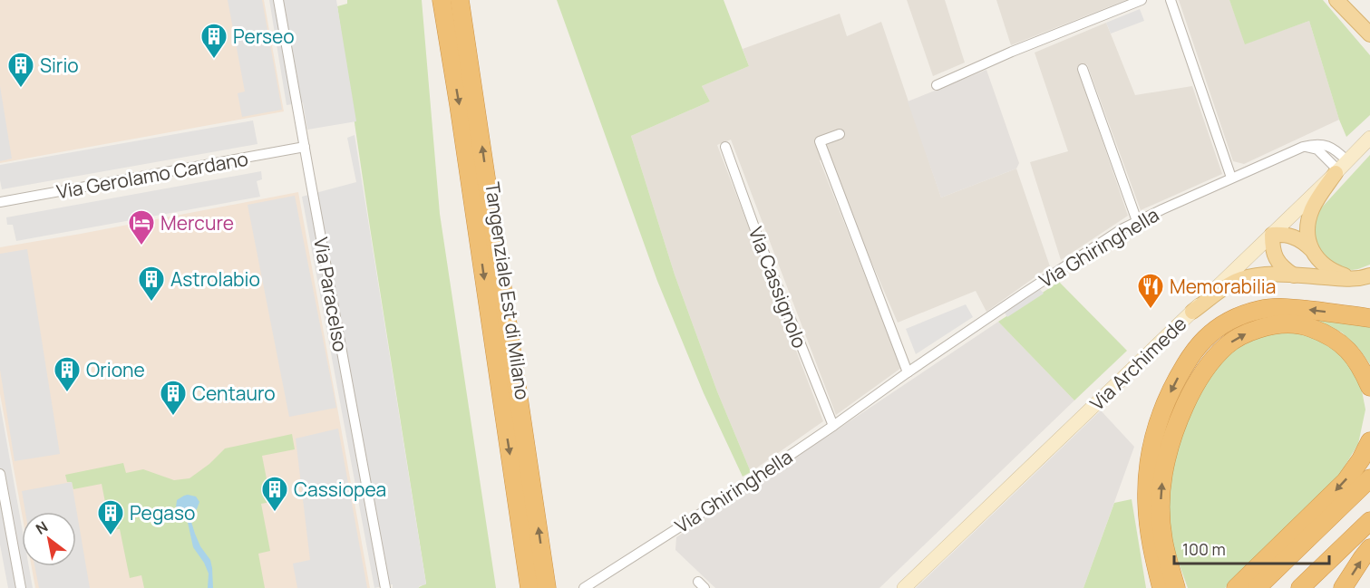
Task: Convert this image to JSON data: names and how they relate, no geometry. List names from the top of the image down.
{
  "streets": {
    "highway": ["Tangenziale Est di Milano"],
    "street": [
      "Via Gerolamo Cardano",
      "Via Ghiringhella",
      "Via Cassignolo",
      "Via Paracelso",
      "Via Archimede"
    ]
  },
  "crossings": [
    ["Via Gerolamo Cardano", "Via Paracelso"],
    ["Via Ghiringhella", "Via Cassignolo"],
    ["Via Ghiringhella", "Via Archimede"]
  ],
  "places": {
    "building": [
      "Perseo",
      "Sirio",
      "Astrolabio",
      "Orione",
      "Centauro",
      "Cassiopea",
      "Pegaso"
    ],
    "hotel": ["Mercure"],
    "restaurant": ["Memorabilia"]
  },
  "scale_bar": "100 m",
  "north": "top left"
}
